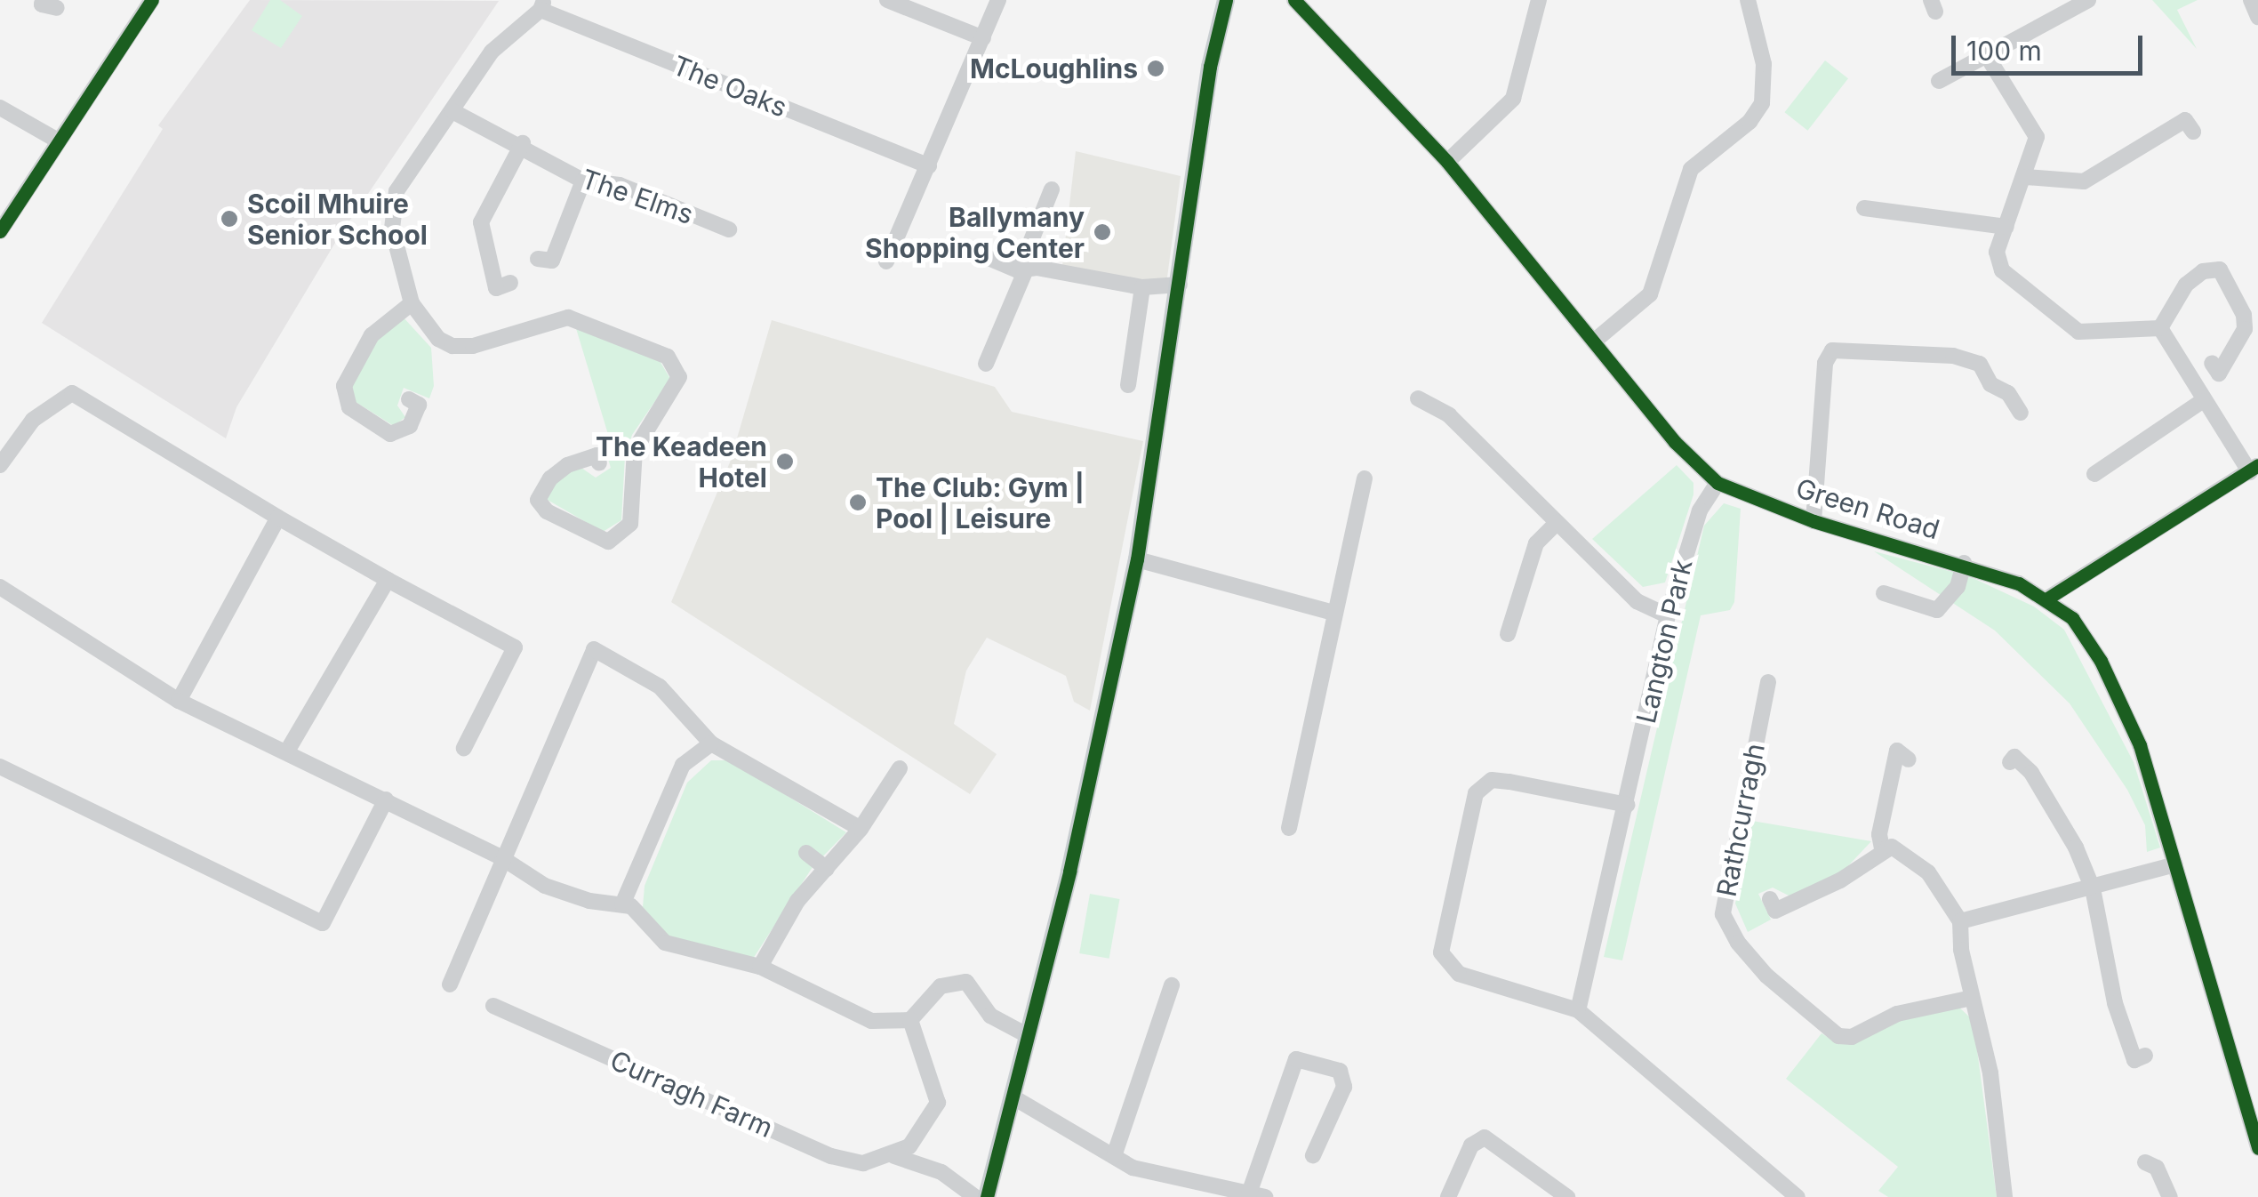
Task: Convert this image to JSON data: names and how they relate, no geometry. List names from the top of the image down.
{
  "streets": {
    "street": [
      "The Oaks",
      "The Elms",
      "Green Road",
      "Langton Park",
      "Rathcurragh",
      "Curragh Farm"
    ]
  },
  "crossings": [
    ["Green Road", "Langton Park"]
  ],
  "places": [
    "McLoughlins",
    "Scoil Mhuire Senior School",
    "Ballymany Shopping Center",
    "The Keadeen Hotel",
    "The Club: Gym | Pool | Leisure"
  ],
  "scale_bar": "100 m"
}
